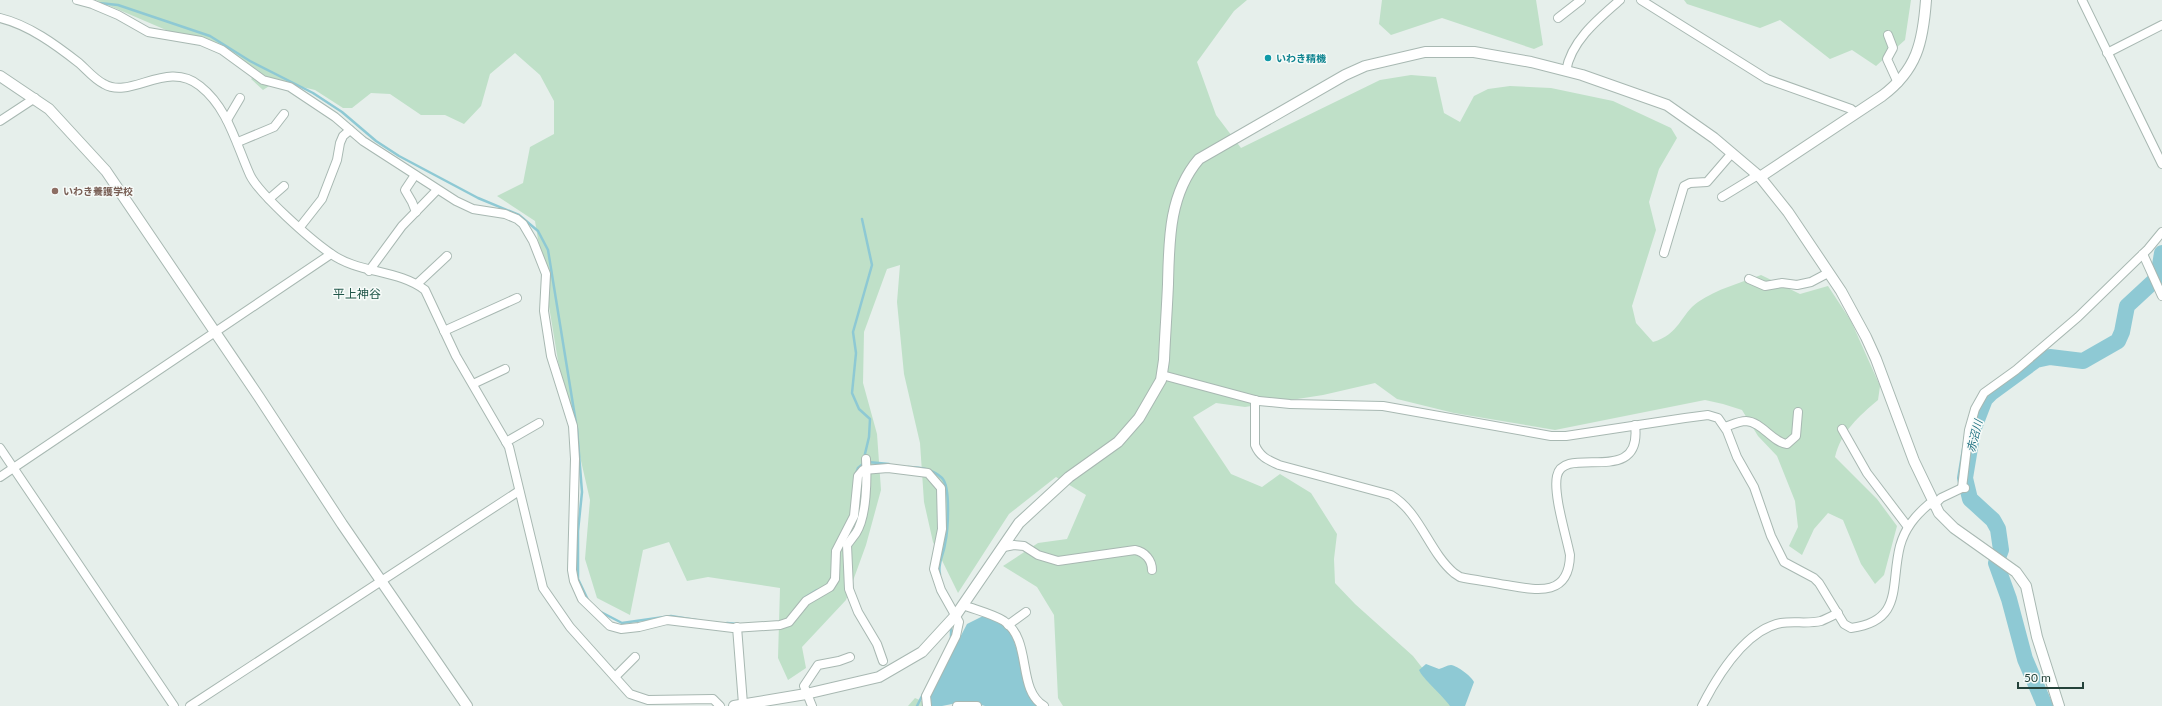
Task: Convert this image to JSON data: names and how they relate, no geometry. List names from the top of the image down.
{
  "districts": ["平上神谷"],
  "water": ["赤沼川"],
  "places": ["いわき精機", "いわき養護学校"],
  "scale_bar": "50 m"
}
